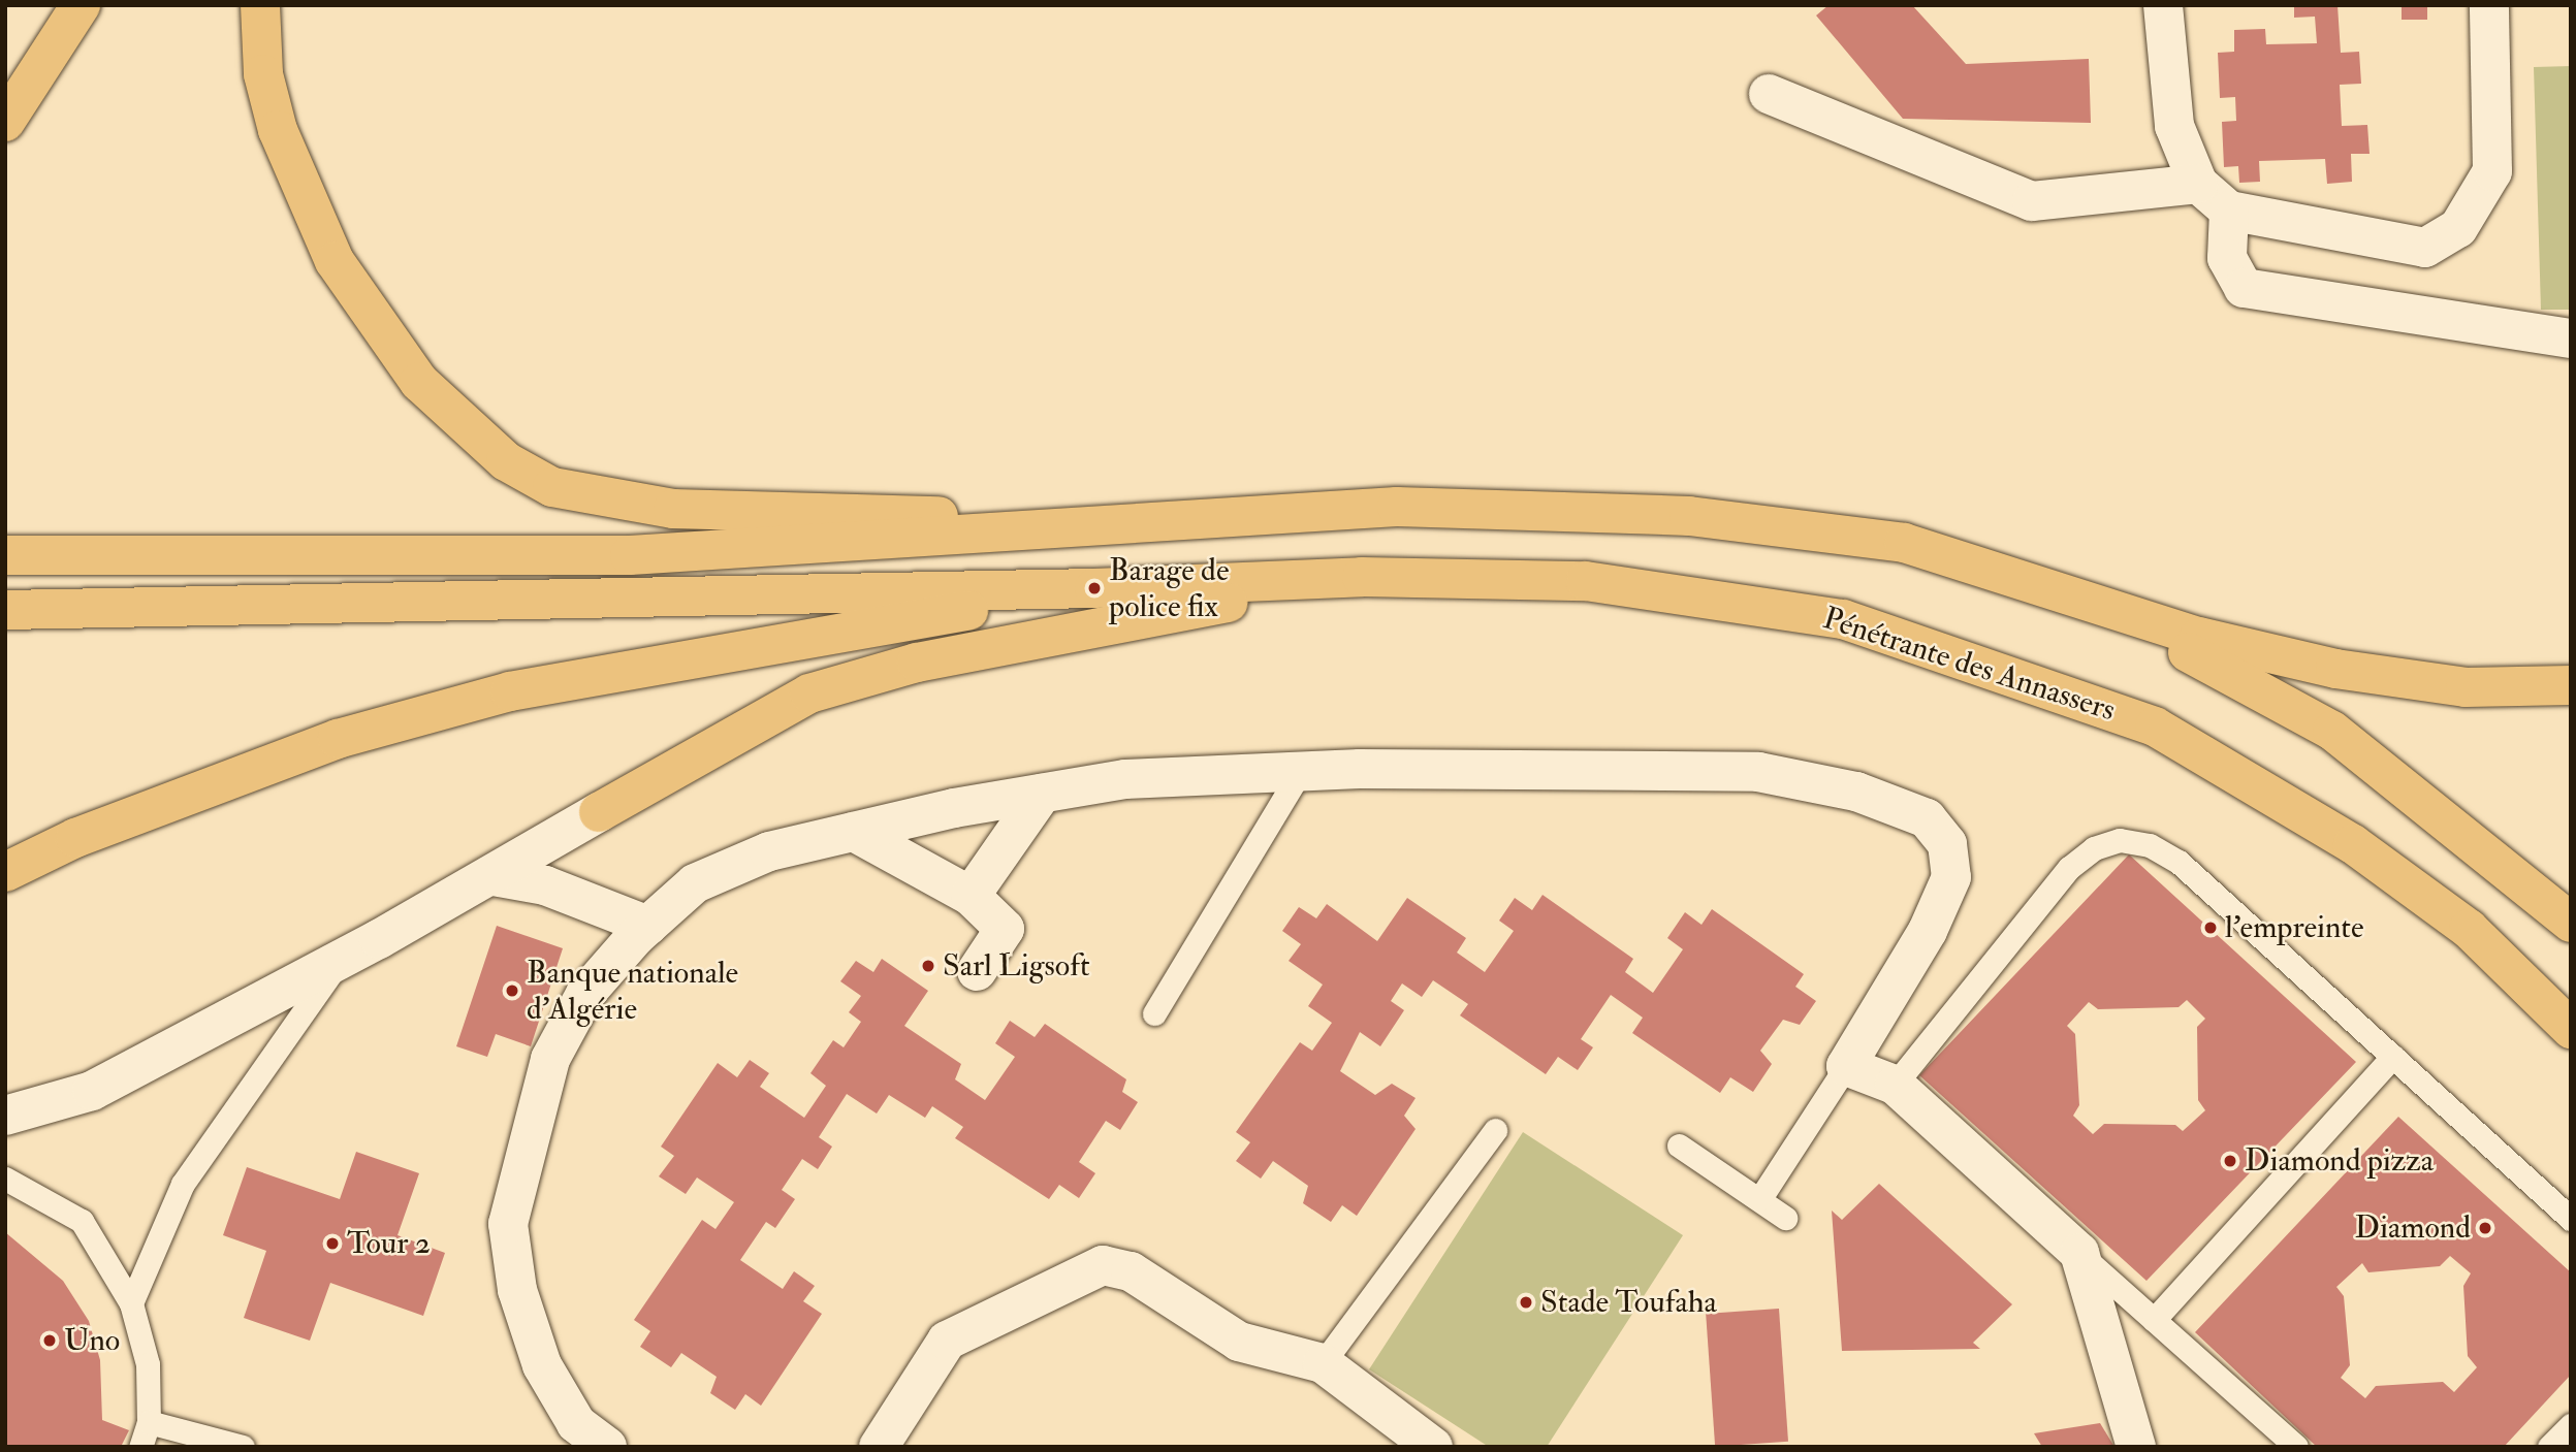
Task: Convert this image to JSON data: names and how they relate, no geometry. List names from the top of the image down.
{
  "streets": {
    "highway": ["Pénétrante des Annassers"]
  },
  "places": [
    "Barage de police fix",
    "l'empreinte",
    "Sarl Ligsoft",
    "Banque nationale d'Algérie",
    "Diamond pizza",
    "Diamond",
    "Tour 2",
    "Stade Toufaha",
    "Uno"
  ]
}
